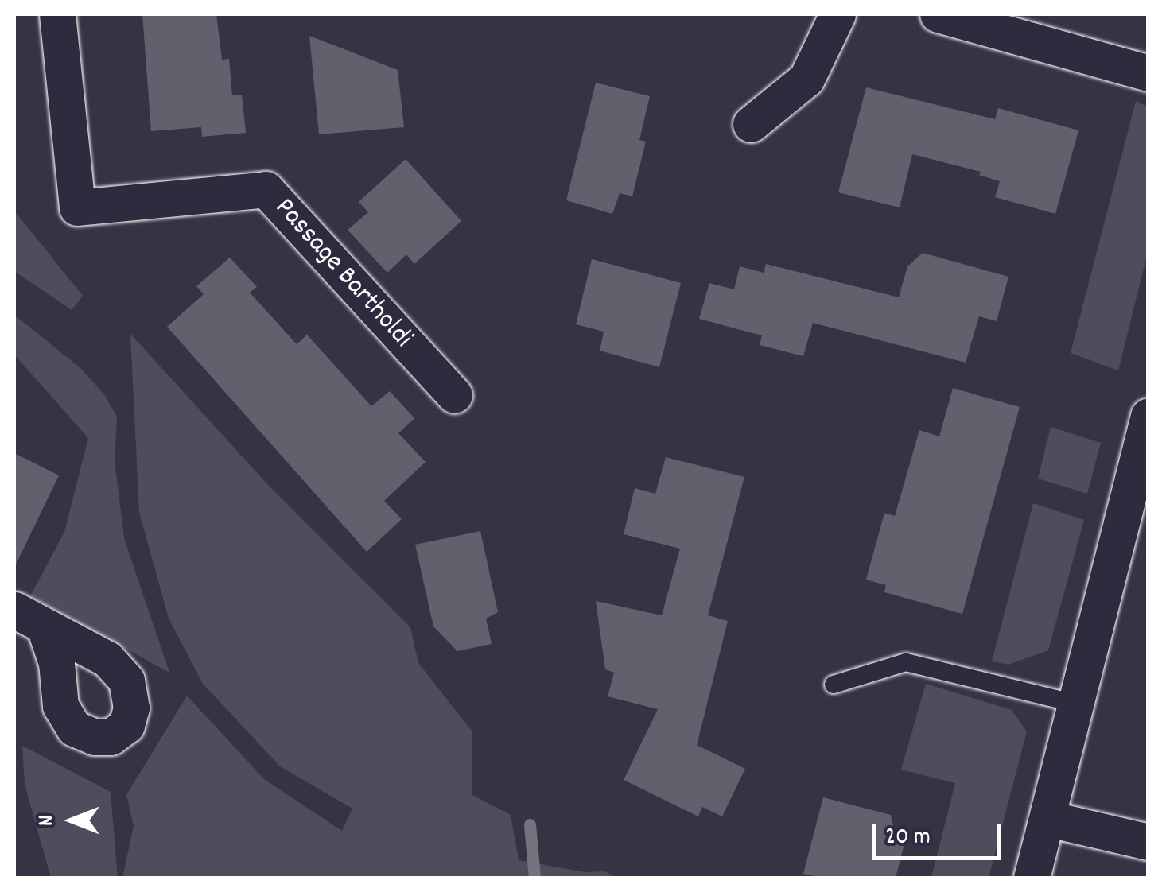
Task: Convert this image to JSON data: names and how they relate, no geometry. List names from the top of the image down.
{
  "streets": {
    "street": ["Passage Bartholdi"]
  },
  "scale_bar": "20 m",
  "north": "left"
}
